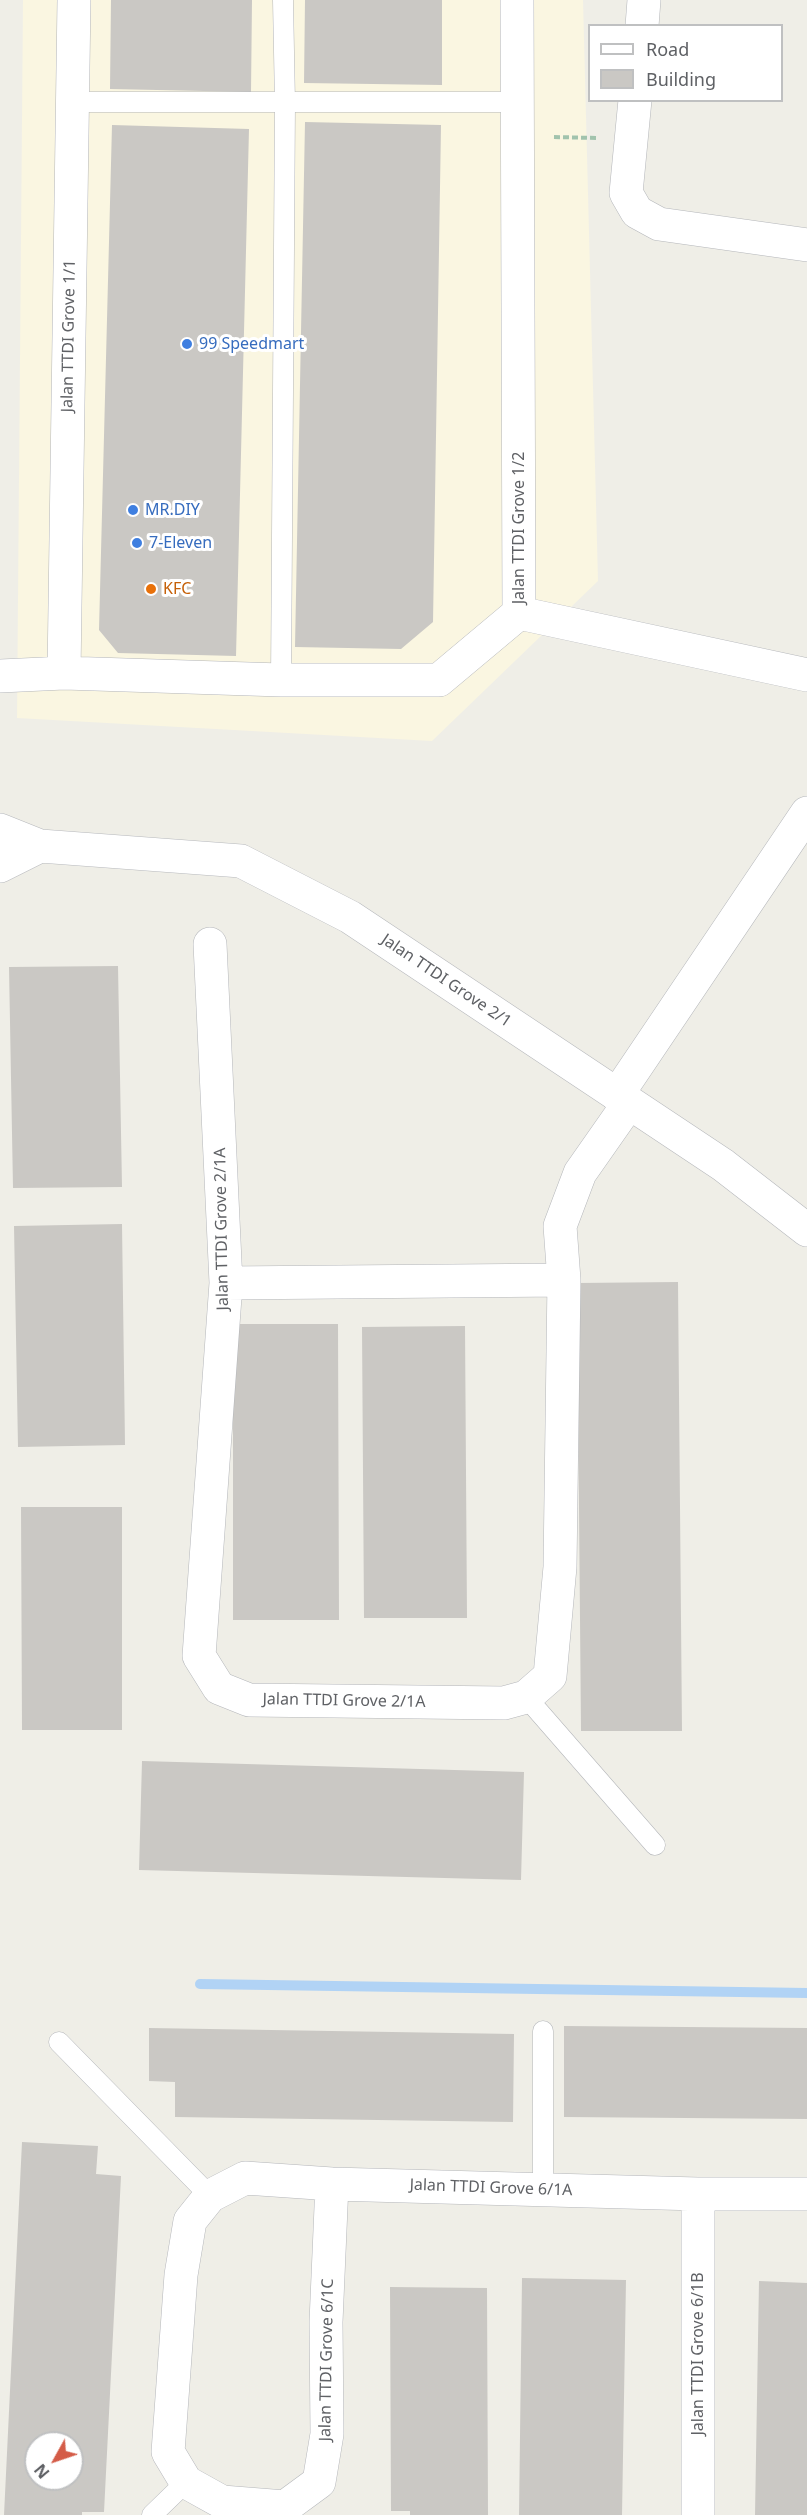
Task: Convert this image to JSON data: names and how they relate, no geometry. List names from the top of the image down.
{
  "streets": {
    "street": [
      "Jalan TTDI Grove 1/1",
      "Jalan TTDI Grove 1/2",
      "Jalan TTDI Grove 2/1",
      "Jalan TTDI Grove 2/1A",
      "Jalan TTDI Grove 6/1A",
      "Jalan TTDI Grove 6/1B",
      "Jalan TTDI Grove 6/1C"
    ]
  },
  "crossings": [
    ["Jalan TTDI Grove 1/1", "Jalan TTDI Grove 1/2"],
    ["Jalan TTDI Grove 6/1A", "Jalan TTDI Grove 6/1B"],
    ["Jalan TTDI Grove 6/1A", "Jalan TTDI Grove 6/1C"]
  ],
  "places": [
    "99 Speedmart",
    "MR.DIY",
    "7-Eleven",
    "KFC"
  ],
  "legend": ["Road", "Building"],
  "north": "bottom left"
}
